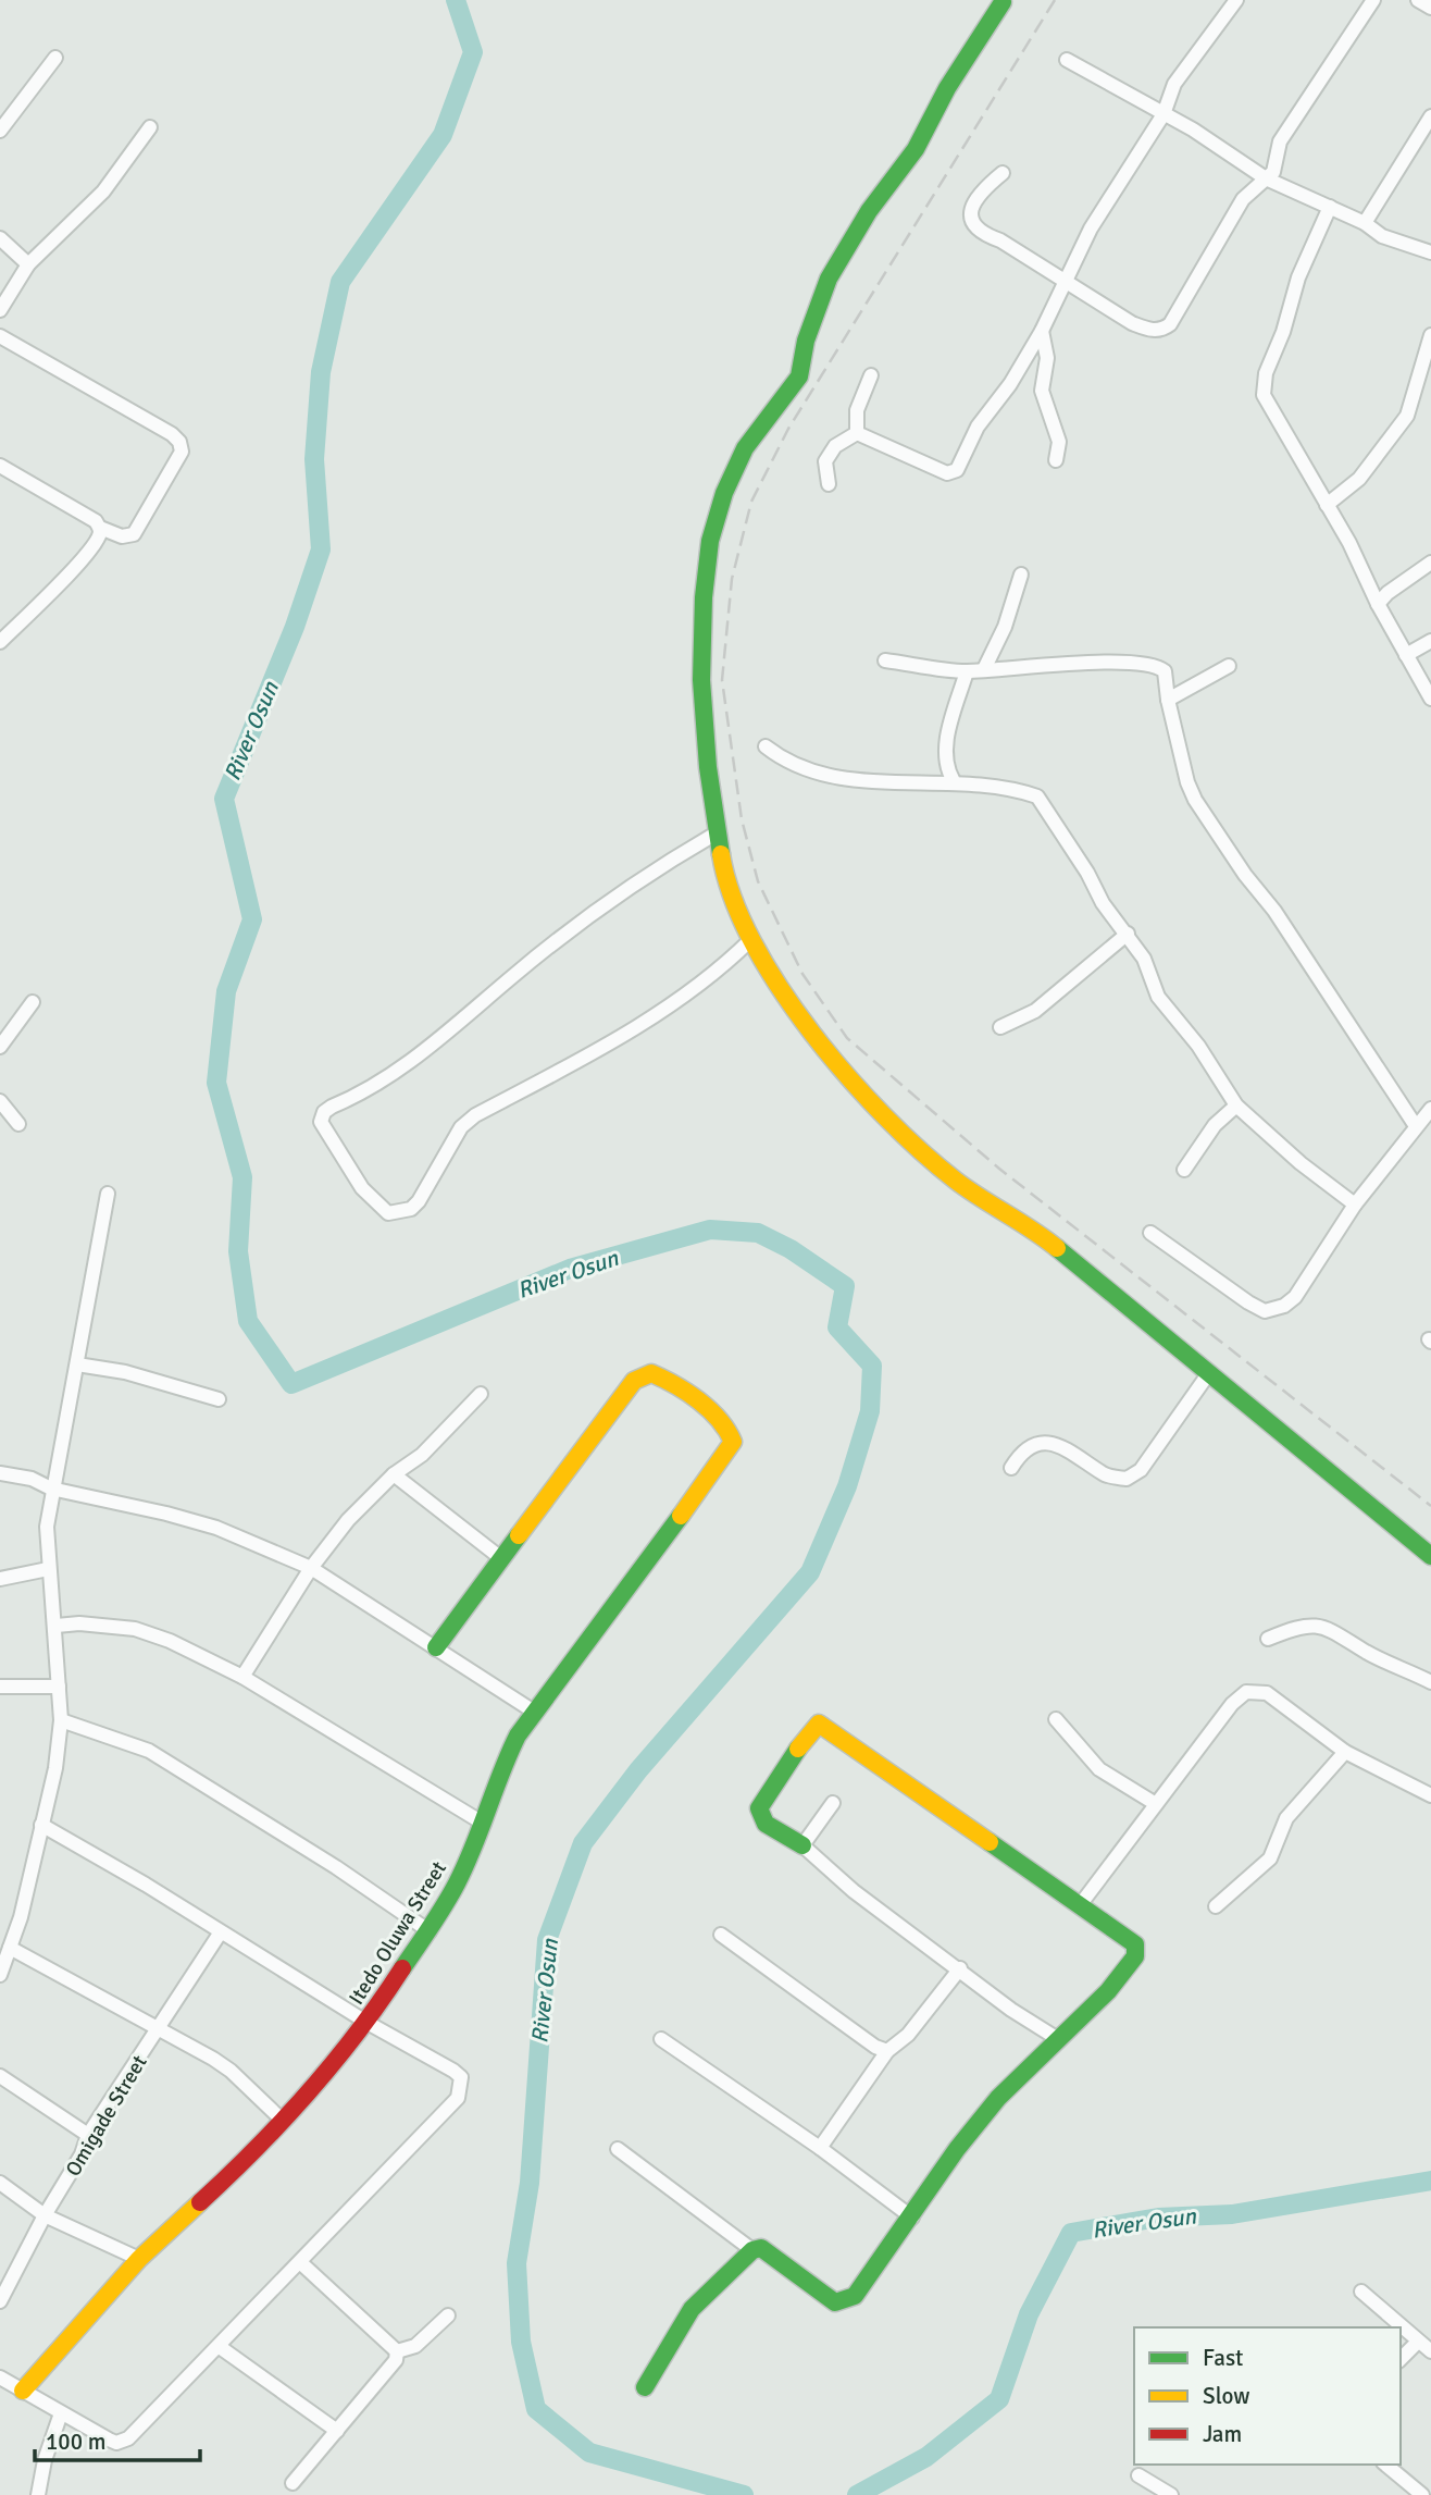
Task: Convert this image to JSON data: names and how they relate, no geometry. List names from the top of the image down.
{
  "streets": {
    "street": ["Itedo Oluwa Street", "Omigade Street"]
  },
  "water": ["River Osun"],
  "legend": ["Fast", "Slow", "Jam"],
  "scale_bar": "100 m"
}
